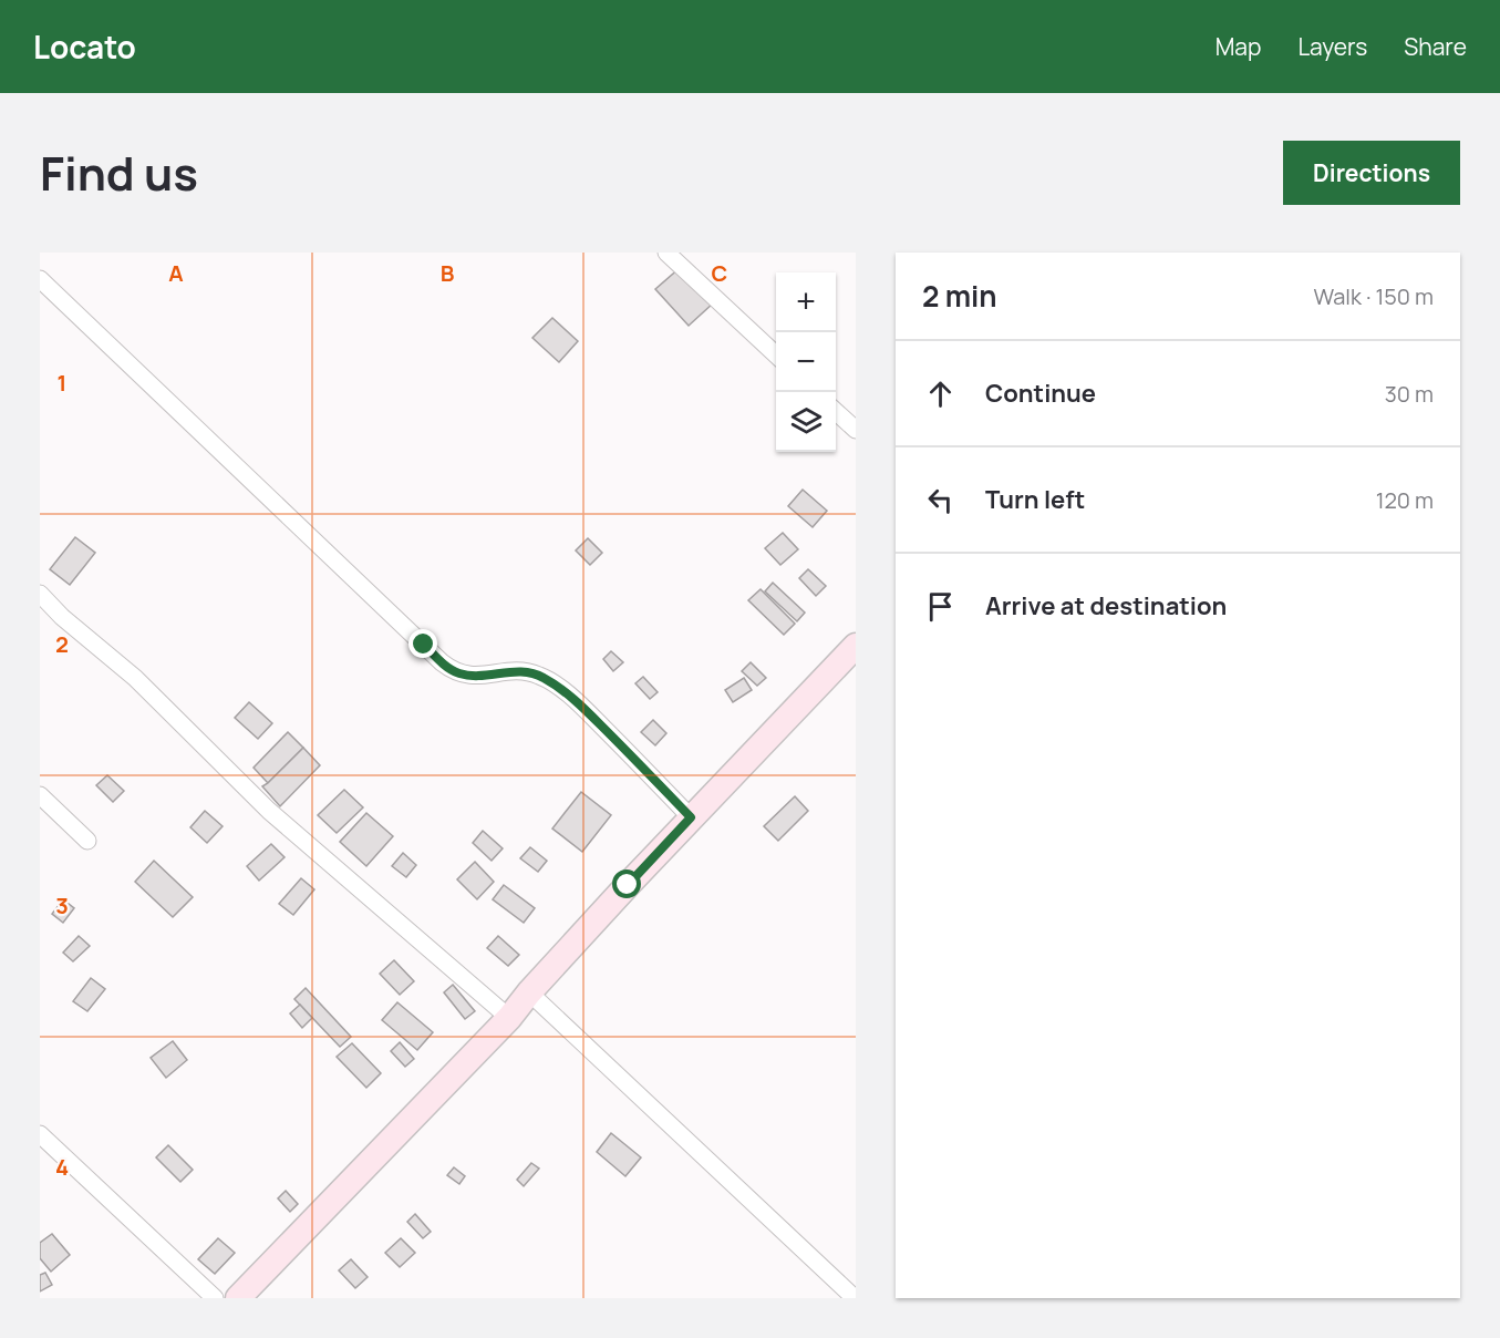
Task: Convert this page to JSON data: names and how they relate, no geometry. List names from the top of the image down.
{
  "page": {
    "header": "Locato",
    "nav": ["Map", "Layers", "Share"],
    "title": "Find us",
    "buttons": "Directions",
    "heading": ["2 min", "Walk · 150 m"],
    "map_buttons": ["+", "−"],
    "list": [
      ["Continue", "30 m"],
      ["Turn left", "120 m"],
      "Arrive at destination"
    ]
  },
  "grid": {
    "columns": ["A", "B", "C"],
    "rows": [
      "1",
      "2",
      "3",
      "4"
    ]
  }
}
